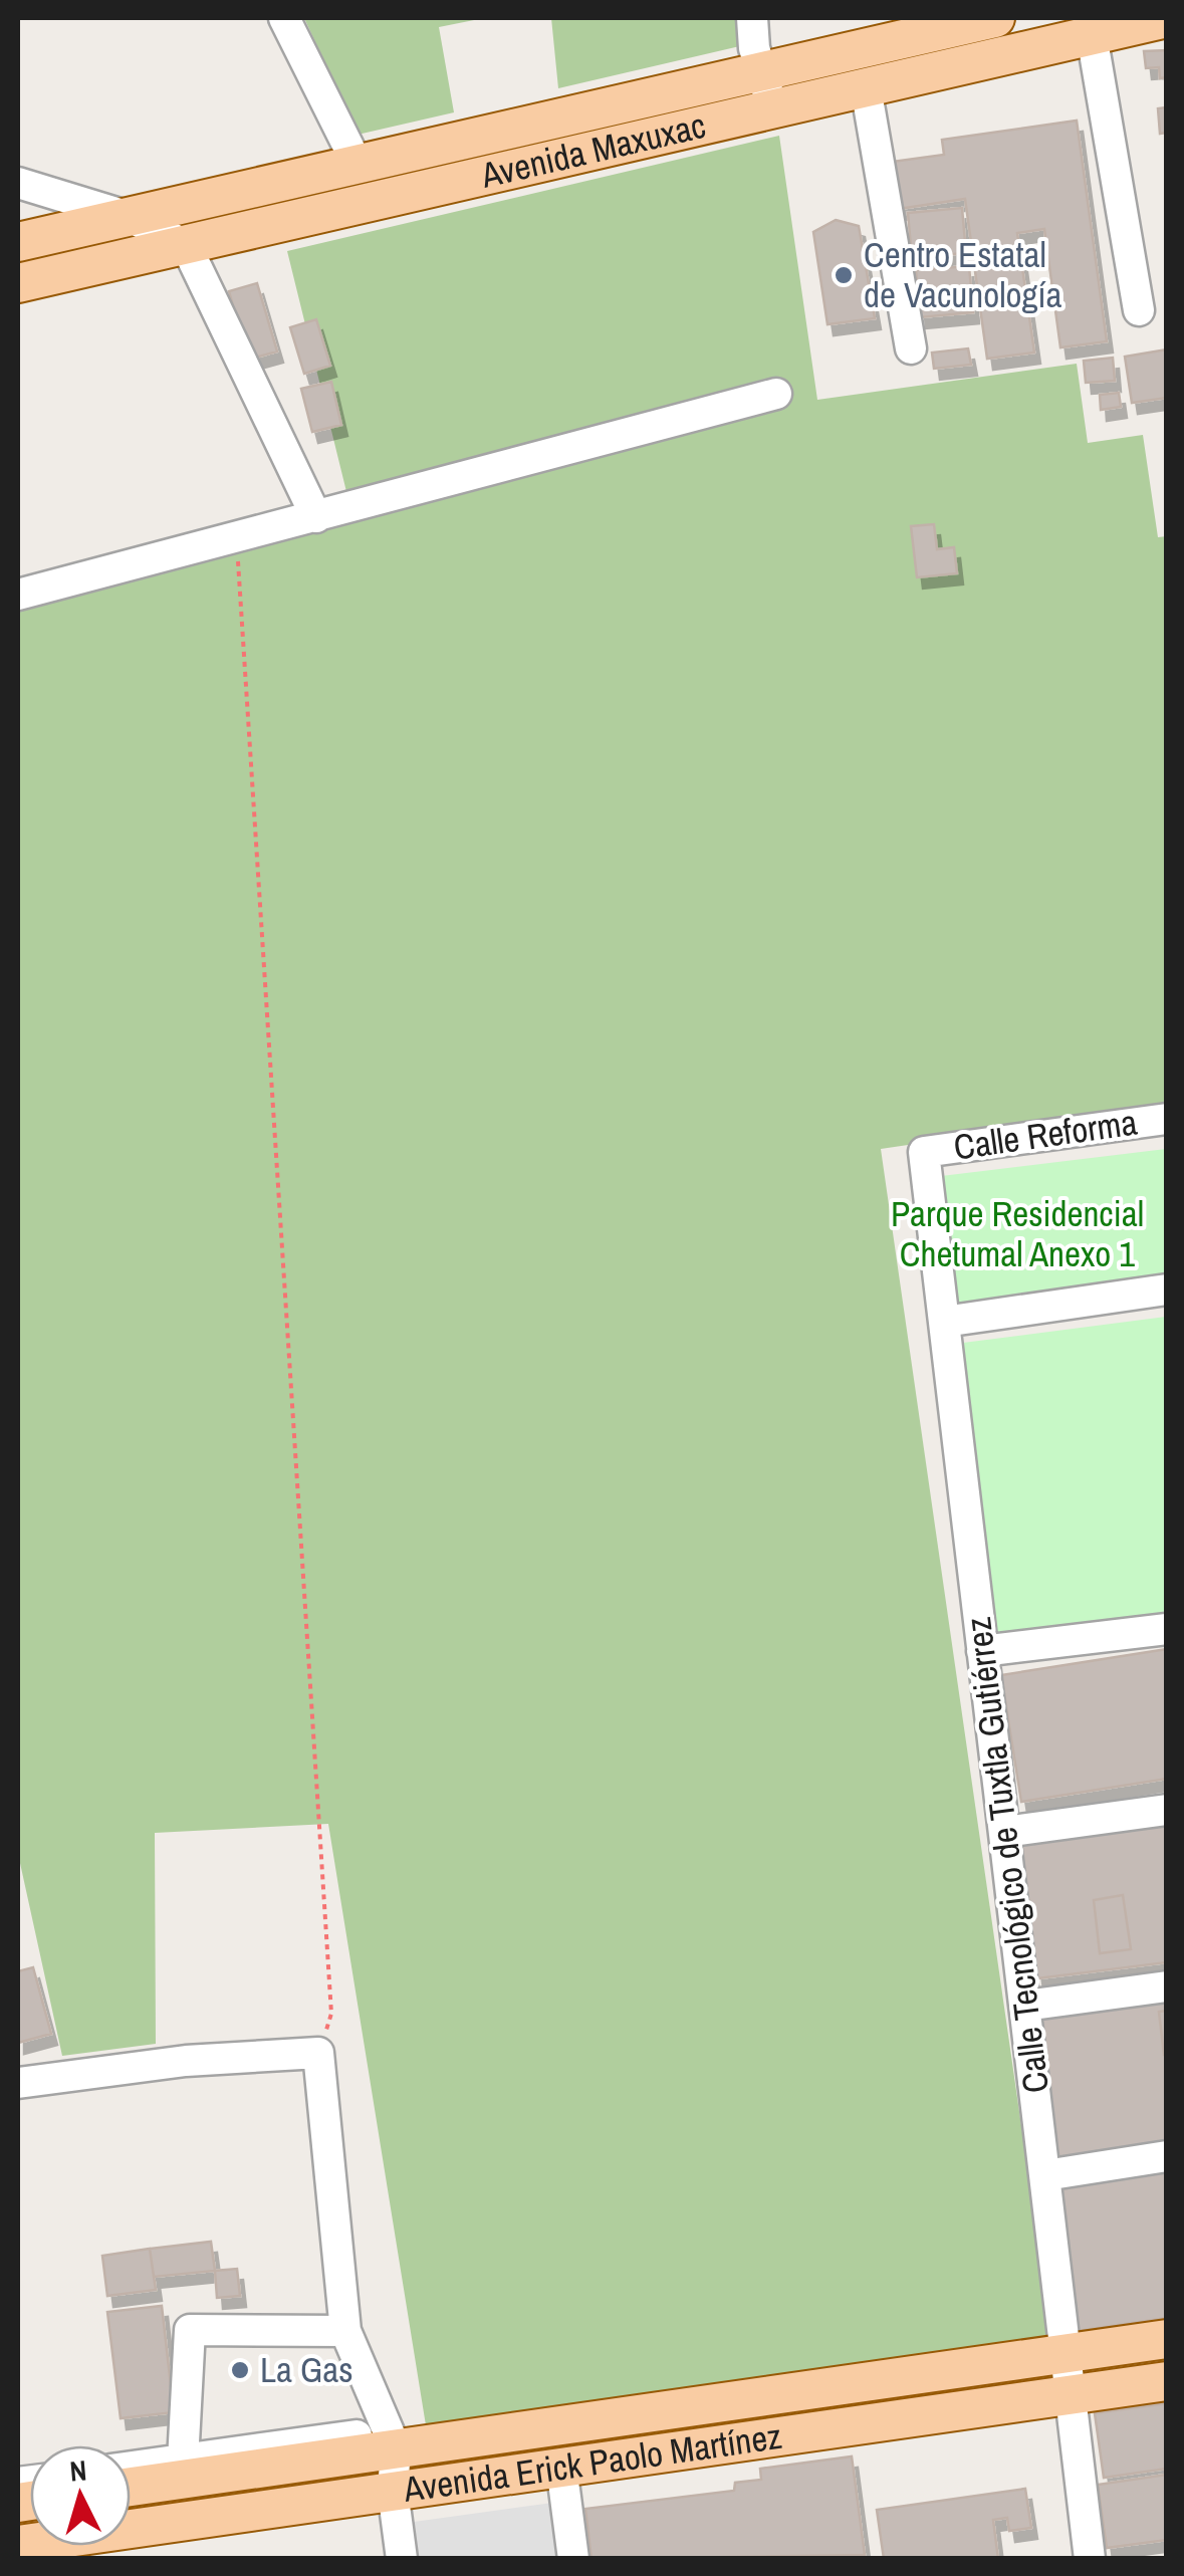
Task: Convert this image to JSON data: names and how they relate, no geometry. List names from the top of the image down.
{
  "streets": {
    "main road": ["Avenida Maxuxac", "Avenida Erick Paolo Martínez"],
    "street": ["Calle Reforma", "Calle Tecnológico de Tuxtla Gutiérrez"]
  },
  "crossings": [
    ["Calle Reforma", "Calle Tecnológico de Tuxtla Gutiérrez"],
    ["Calle Tecnológico de Tuxtla Gutiérrez", "Avenida Erick Paolo Martínez"]
  ],
  "parks": ["Parque Residencial Chetumal Anexo 1"],
  "places": ["Centro Estatal de Vacunología", "La Gas"],
  "north": "top"
}
